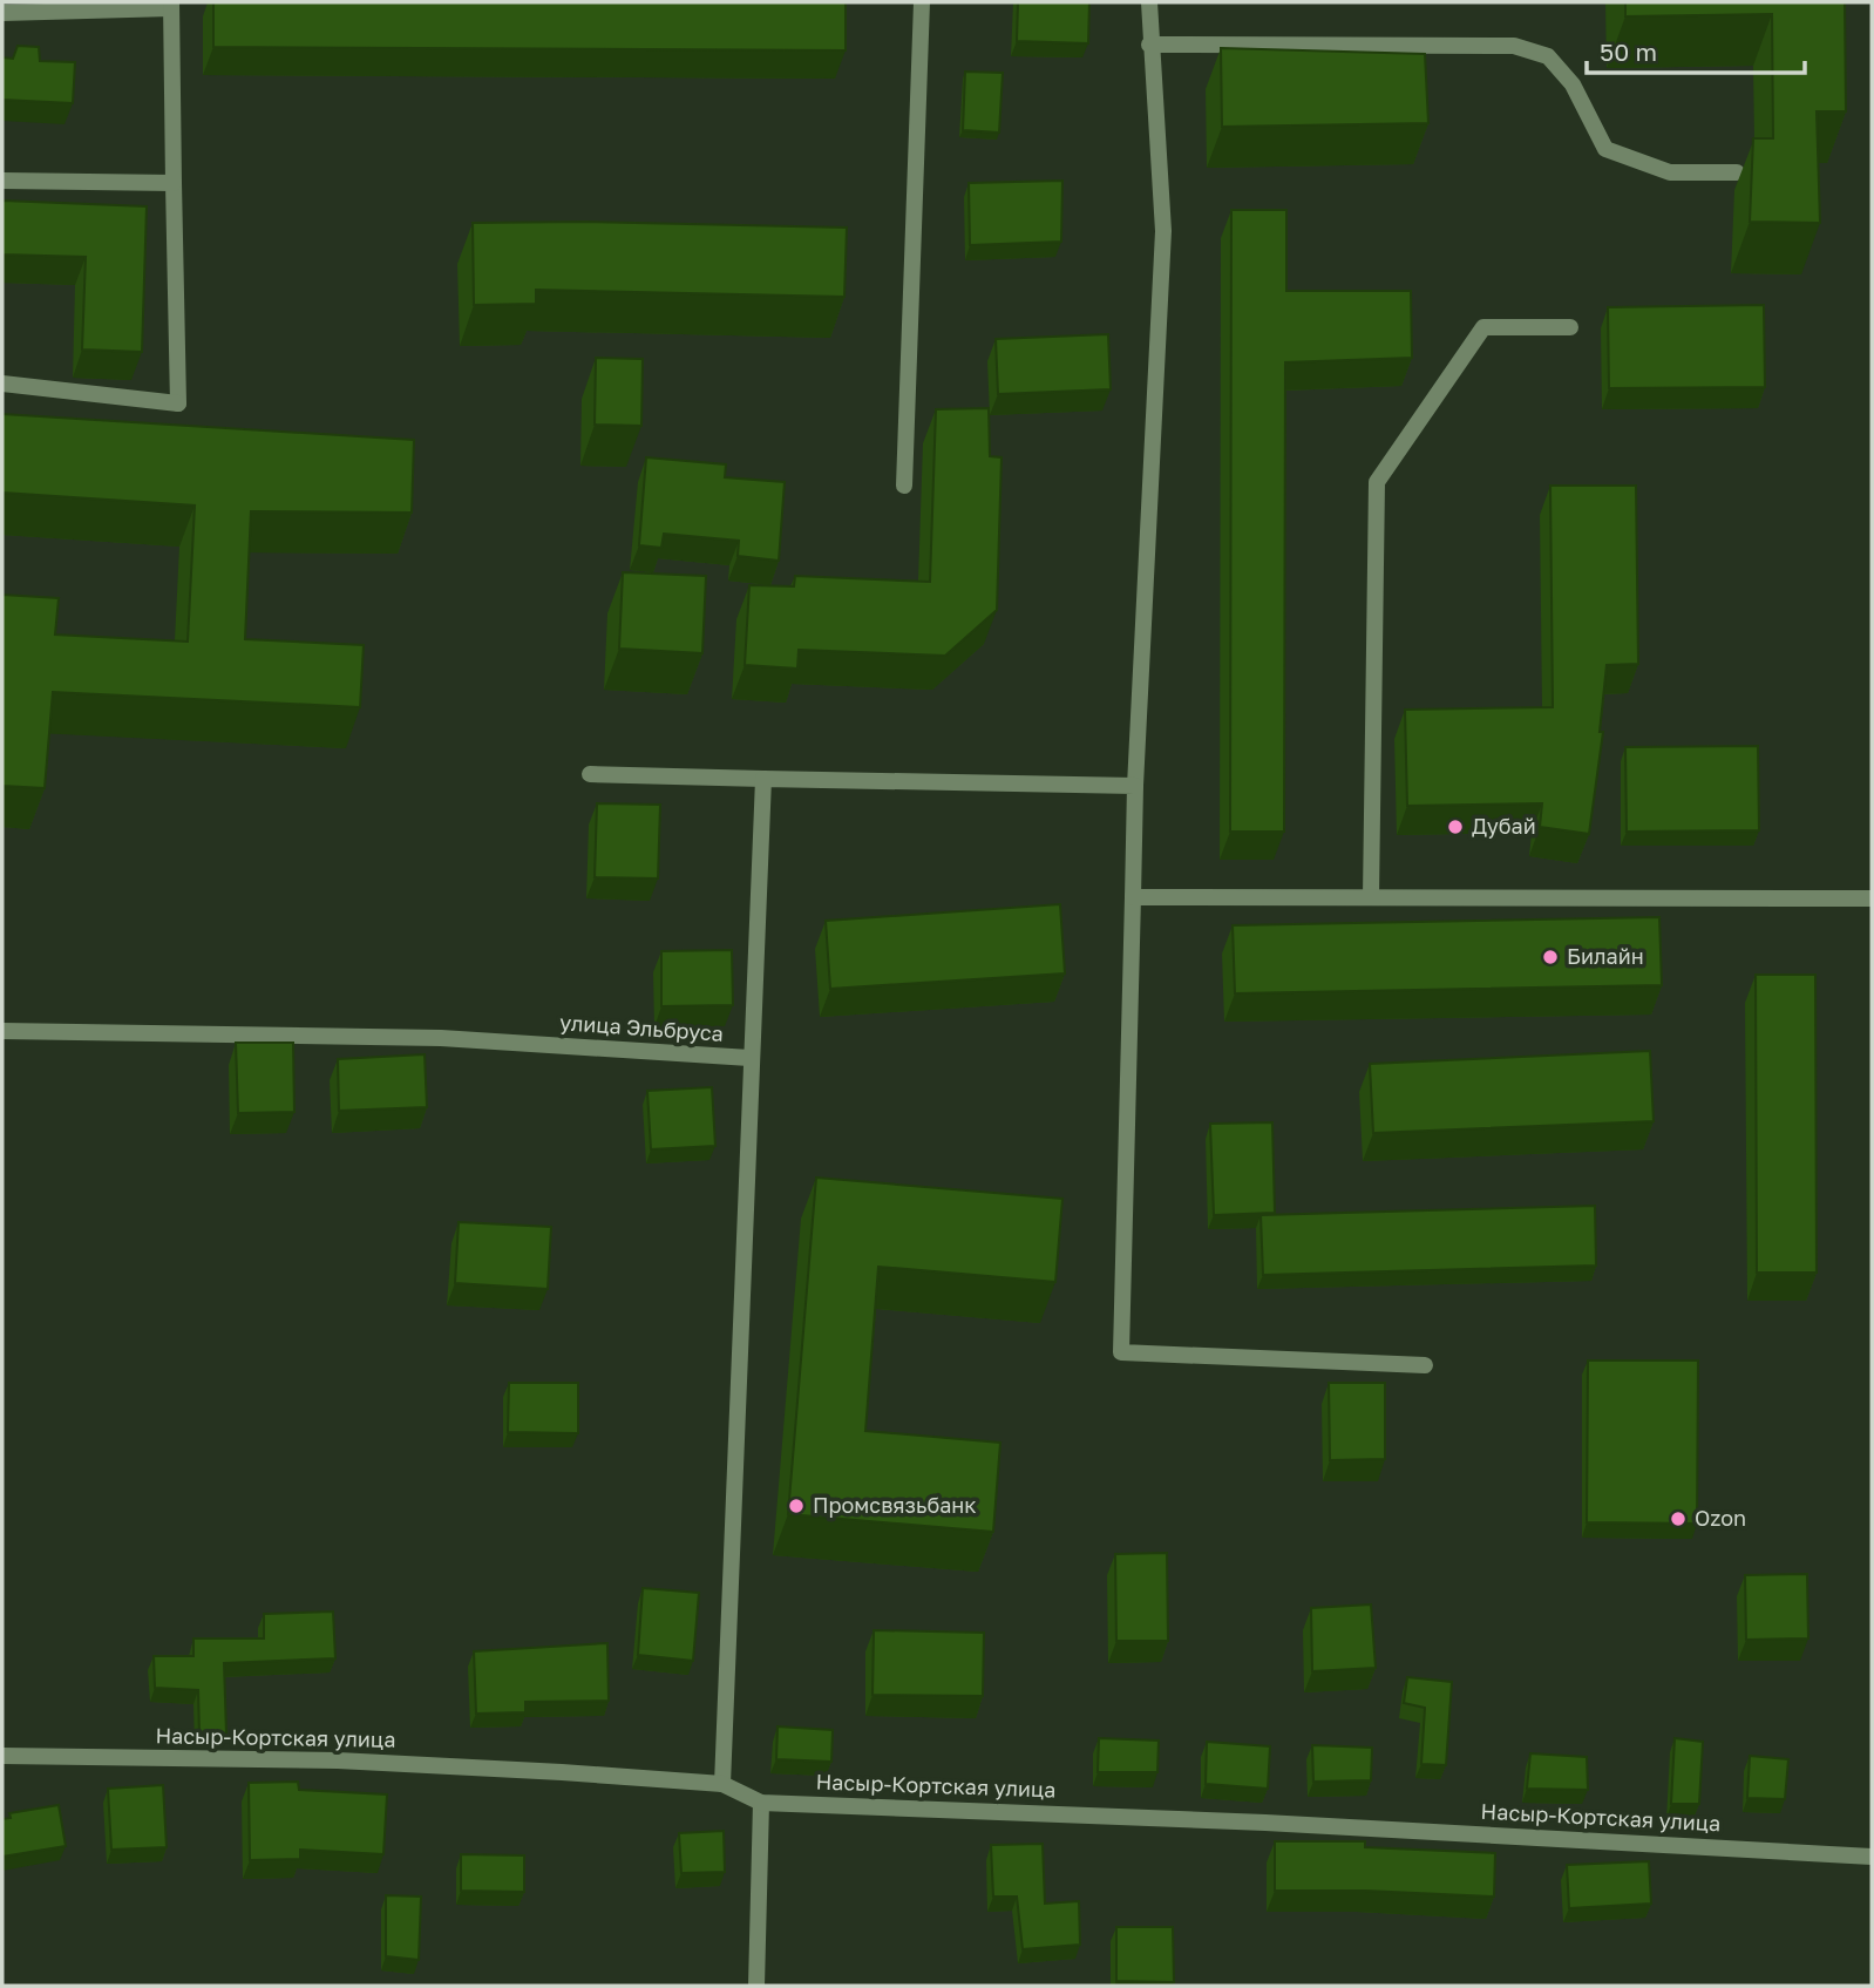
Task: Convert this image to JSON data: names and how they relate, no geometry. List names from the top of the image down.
{
  "streets": {
    "street": ["улица Эльбруса", "Насыр-Кортская улица"]
  },
  "crossings": [
    ["улица Эльбруса", "Насыр-Кортская улица"]
  ],
  "places": [
    "Дубай",
    "Билайн",
    "Промсвязьбанк",
    "Ozon"
  ],
  "scale_bar": "50 m"
}
